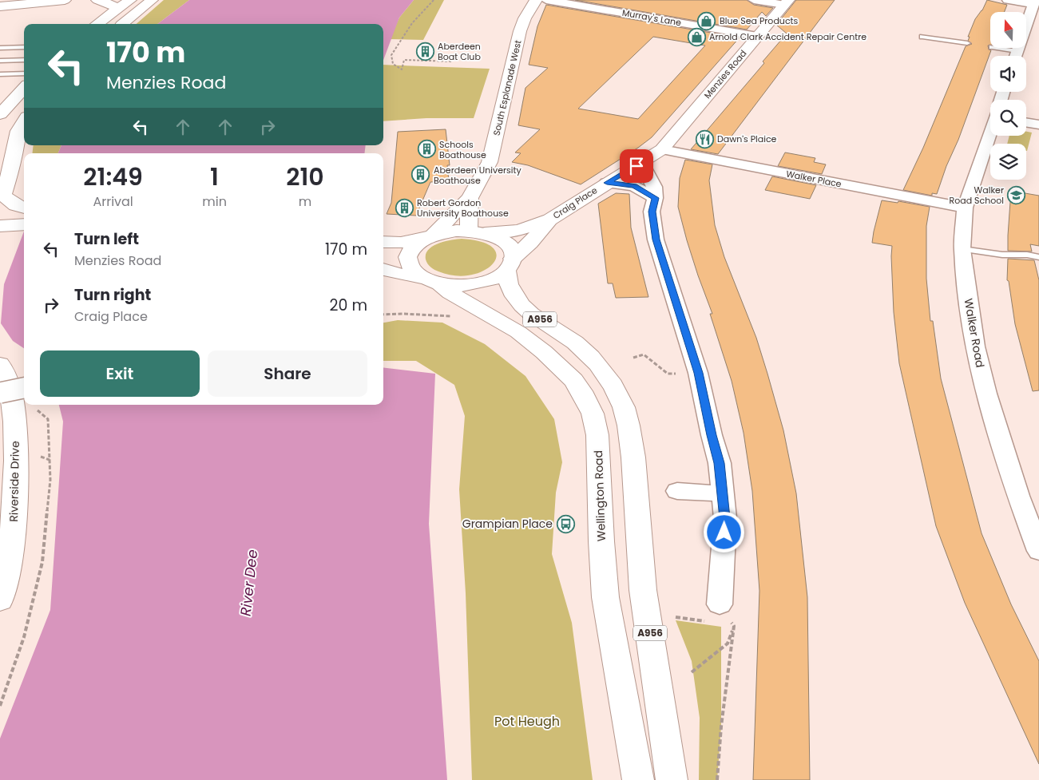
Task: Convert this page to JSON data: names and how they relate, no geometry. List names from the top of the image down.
{
  "streets": {
    "main road": [
      "Menzies Road",
      "South Esplanade West",
      "Craig Place",
      "A956",
      "Riverside Drive",
      "Wellington Road"
    ],
    "street": ["Murray's Lane", "Walker Place", "Walker Road"]
  },
  "crossings": [
    ["Murray's Lane", "Menzies Road"],
    ["Menzies Road", "Walker Place"],
    ["Menzies Road", "Craig Place"],
    ["South Esplanade West", "Craig Place"],
    ["South Esplanade West", "A956"],
    ["Walker Place", "Craig Place"],
    ["Walker Place", "Walker Road"],
    ["Craig Place", "A956"],
    ["A956", "Wellington Road"]
  ],
  "water": ["River Dee"],
  "parks": ["Pot Heugh"],
  "places": {
    "shop": ["Blue Sea Products", "Arnold Clark Accident Repair Centre"],
    "building": [
      "Aberdeen Boat Club",
      "Schools Boathouse",
      "Aberdeen University Boathouse",
      "Robert Gordon University Boathouse"
    ],
    "restaurant": ["Dawn's Plaice"],
    "school or university": ["Walker Road School"],
    "bus stop": ["Grampian Place"]
  },
  "north": "top",
  "page": {
    "turn": ["170 m", "Menzies Road"],
    "eta": [
      "21:49",
      "Arrival",
      "1",
      "min",
      "210",
      "m"
    ],
    "list": [
      {
        "name": "Turn left",
        "note": "Menzies Road",
        "value": "170 m"
      },
      {
        "name": "Turn right",
        "note": "Craig Place",
        "value": "20 m"
      }
    ],
    "buttons": ["Exit", "Share"]
  }
}
